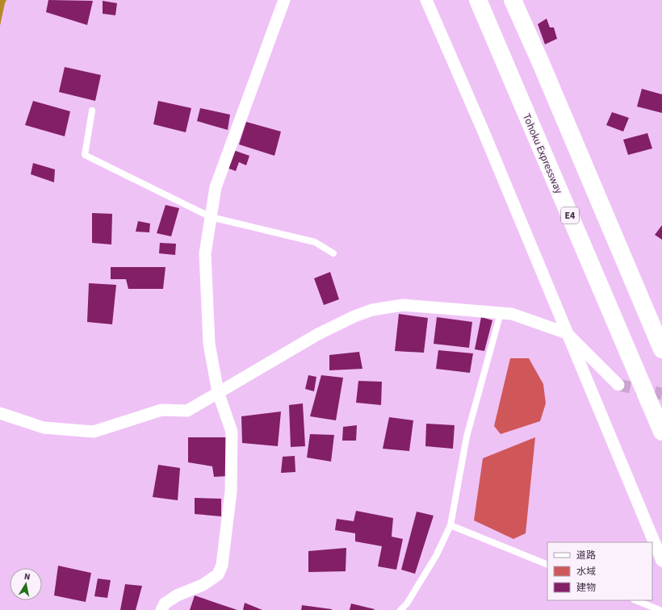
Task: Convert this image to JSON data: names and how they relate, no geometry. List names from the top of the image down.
{
  "streets": {
    "highway": ["Tohoku Expressway", "E4"]
  },
  "legend": ["道路", "水域", "建物"],
  "north": "top"
}
